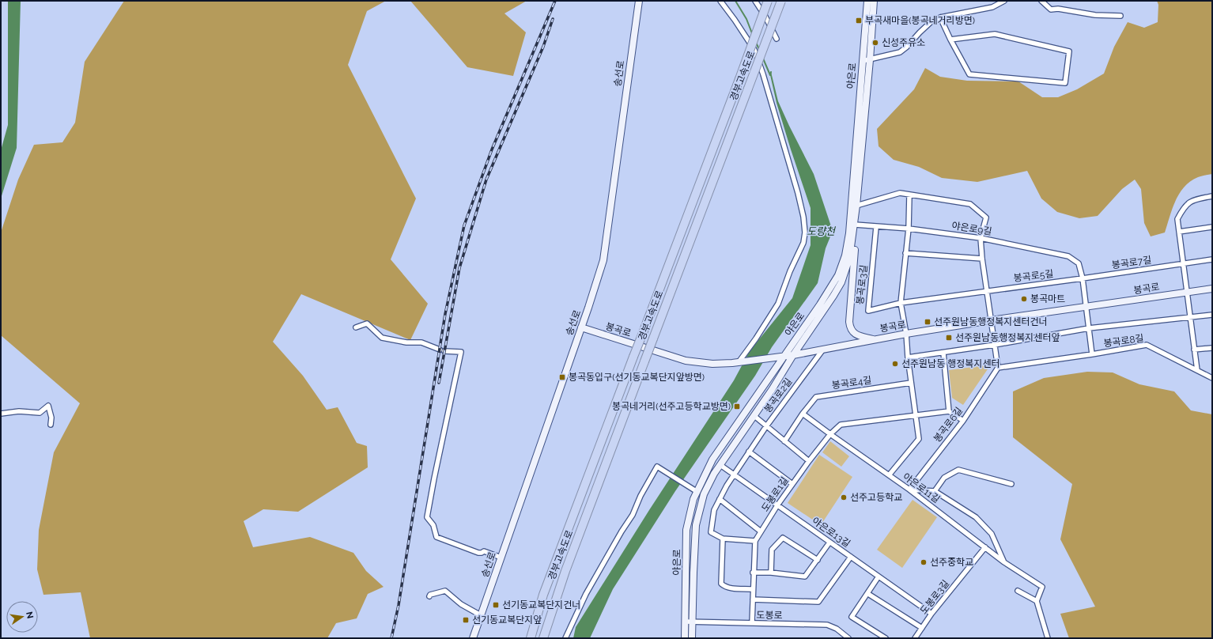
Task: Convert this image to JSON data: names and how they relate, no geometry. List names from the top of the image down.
{
  "streets": {
    "highway": ["경부고속도로"],
    "main road": ["송선로", "야은로", "봉곡로"],
    "street": [
      "야은로9길",
      "봉곡로7길",
      "봉곡로5길",
      "봉곡로3길",
      "봉곡로8길",
      "봉곡로4길",
      "봉곡로2길",
      "봉곡로6길",
      "야은로11길",
      "도봉로1길",
      "야은로13길",
      "도봉로3길",
      "도봉로"
    ]
  },
  "crossings": [
    ["송선로", "봉곡로"],
    ["야은로", "야은로9길"],
    ["야은로", "봉곡로"],
    ["야은로", "야은로13길"],
    ["야은로", "도봉로"],
    ["야은로9길", "봉곡로7길"],
    ["야은로9길", "봉곡로5길"],
    ["야은로9길", "봉곡로3길"],
    ["봉곡로7길", "봉곡로5길"],
    ["봉곡로5길", "봉곡로3길"],
    ["봉곡로", "봉곡로8길"],
    ["봉곡로", "봉곡로2길"],
    ["봉곡로4길", "야은로11길"],
    ["봉곡로2길", "야은로13길"],
    ["봉곡로6길", "야은로11길"],
    ["야은로11길", "도봉로1길"],
    ["야은로11길", "도봉로3길"],
    ["도봉로1길", "야은로13길"],
    ["야은로13길", "도봉로3길"]
  ],
  "water": ["도량천"],
  "places": {
    "transit": [
      "부곡새마을(봉곡네거리방면)",
      "선주원남동행정복지센터건너",
      "선주원남동행정복지센터앞",
      "봉곡동입구(선기동교복단지앞방면)",
      "봉곡네거리(선주고등학교방면)",
      "선기동교복단지건너",
      "선기동교복단지앞"
    ],
    "other": [
      "신성주유소",
      "봉곡마트",
      "선주원남동 행정복지센터",
      "선주고등학교",
      "선주중학교"
    ]
  },
  "north": "right"
}
